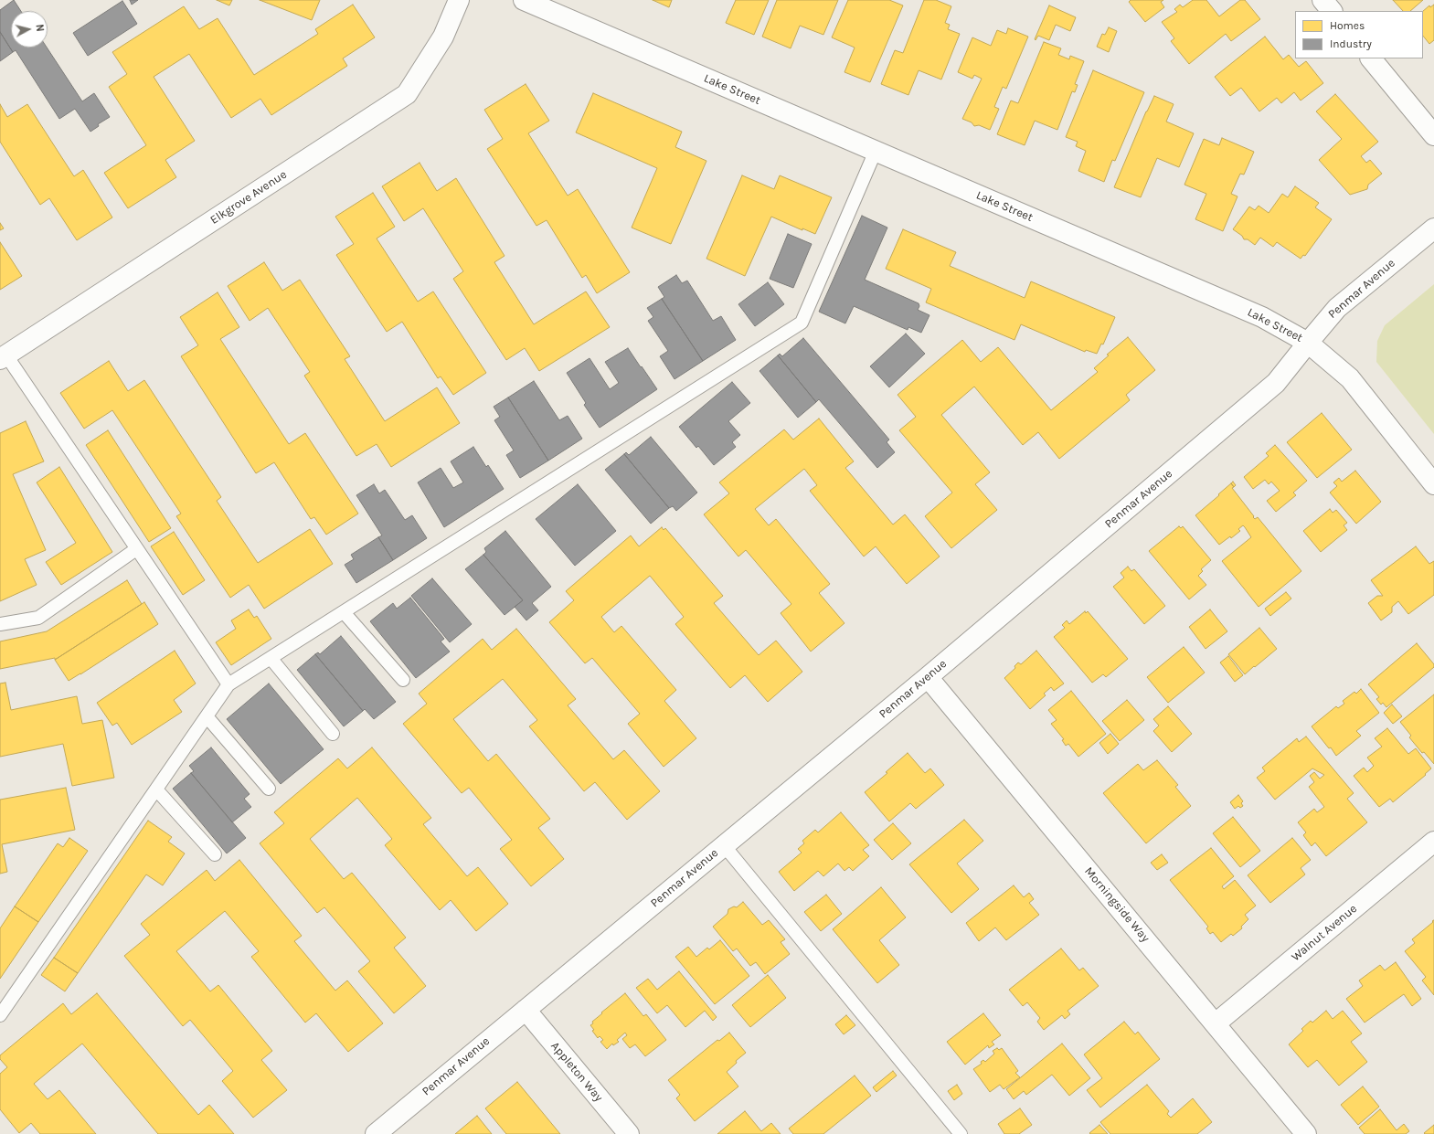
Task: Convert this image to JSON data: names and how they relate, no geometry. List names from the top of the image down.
{
  "streets": {
    "street": [
      "Lake Street",
      "Elkgrove Avenue",
      "Penmar Avenue",
      "Morningside Way",
      "Walnut Avenue",
      "Appleton Way"
    ]
  },
  "crossings": [
    ["Lake Street", "Penmar Avenue"],
    ["Penmar Avenue", "Morningside Way"],
    ["Penmar Avenue", "Appleton Way"],
    ["Morningside Way", "Walnut Avenue"]
  ],
  "legend": ["Homes", "Industry"],
  "north": "right"
}
